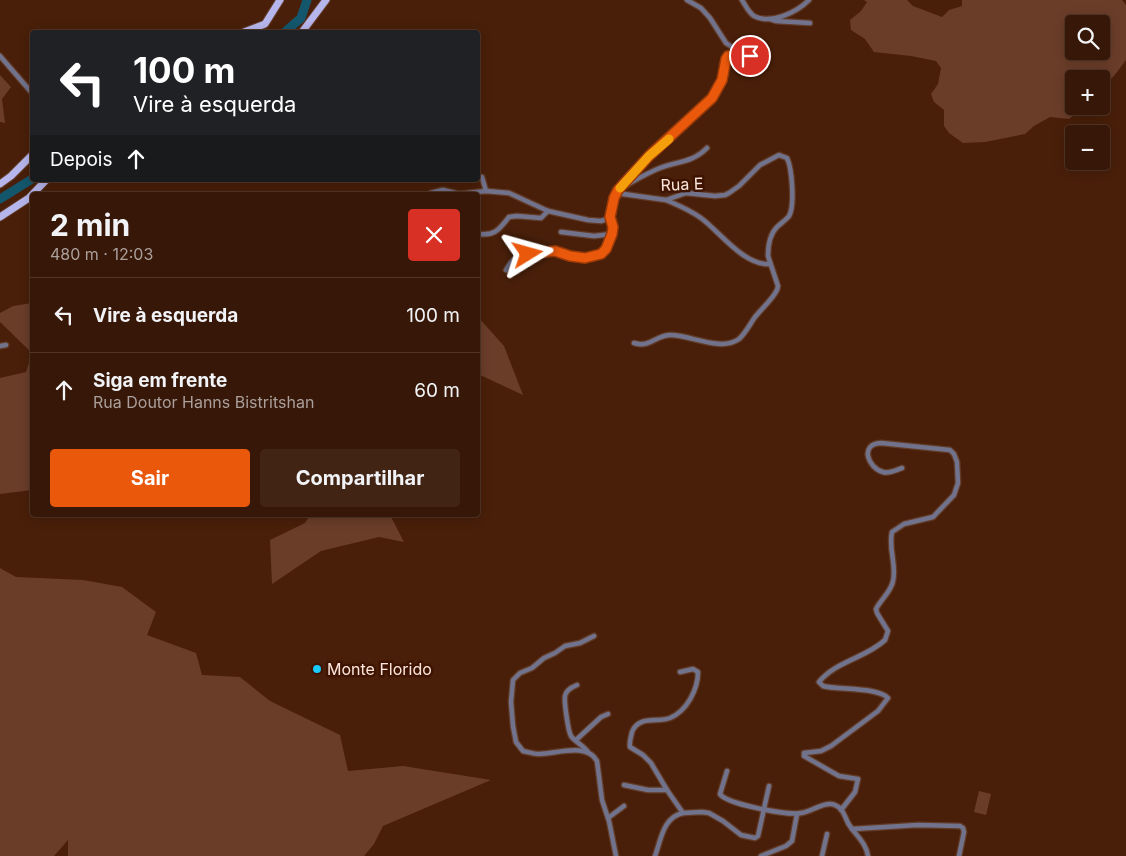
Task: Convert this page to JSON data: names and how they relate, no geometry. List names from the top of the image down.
{
  "streets": {
    "street": ["Rua E"]
  },
  "places": ["Monte Florido"],
  "page": {
    "map_buttons": ["+", "−"],
    "turn": ["100 m", "Vire à esquerda"],
    "then": "Depois",
    "heading": ["2 min", "480 m · 12:03"],
    "list": [
      {
        "name": "Vire à esquerda",
        "value": "100 m"
      },
      {
        "name": "Siga em frente",
        "note": "Rua Doutor Hanns Bistritshan",
        "value": "60 m"
      }
    ],
    "buttons": ["Sair", "Compartilhar"]
  }
}
